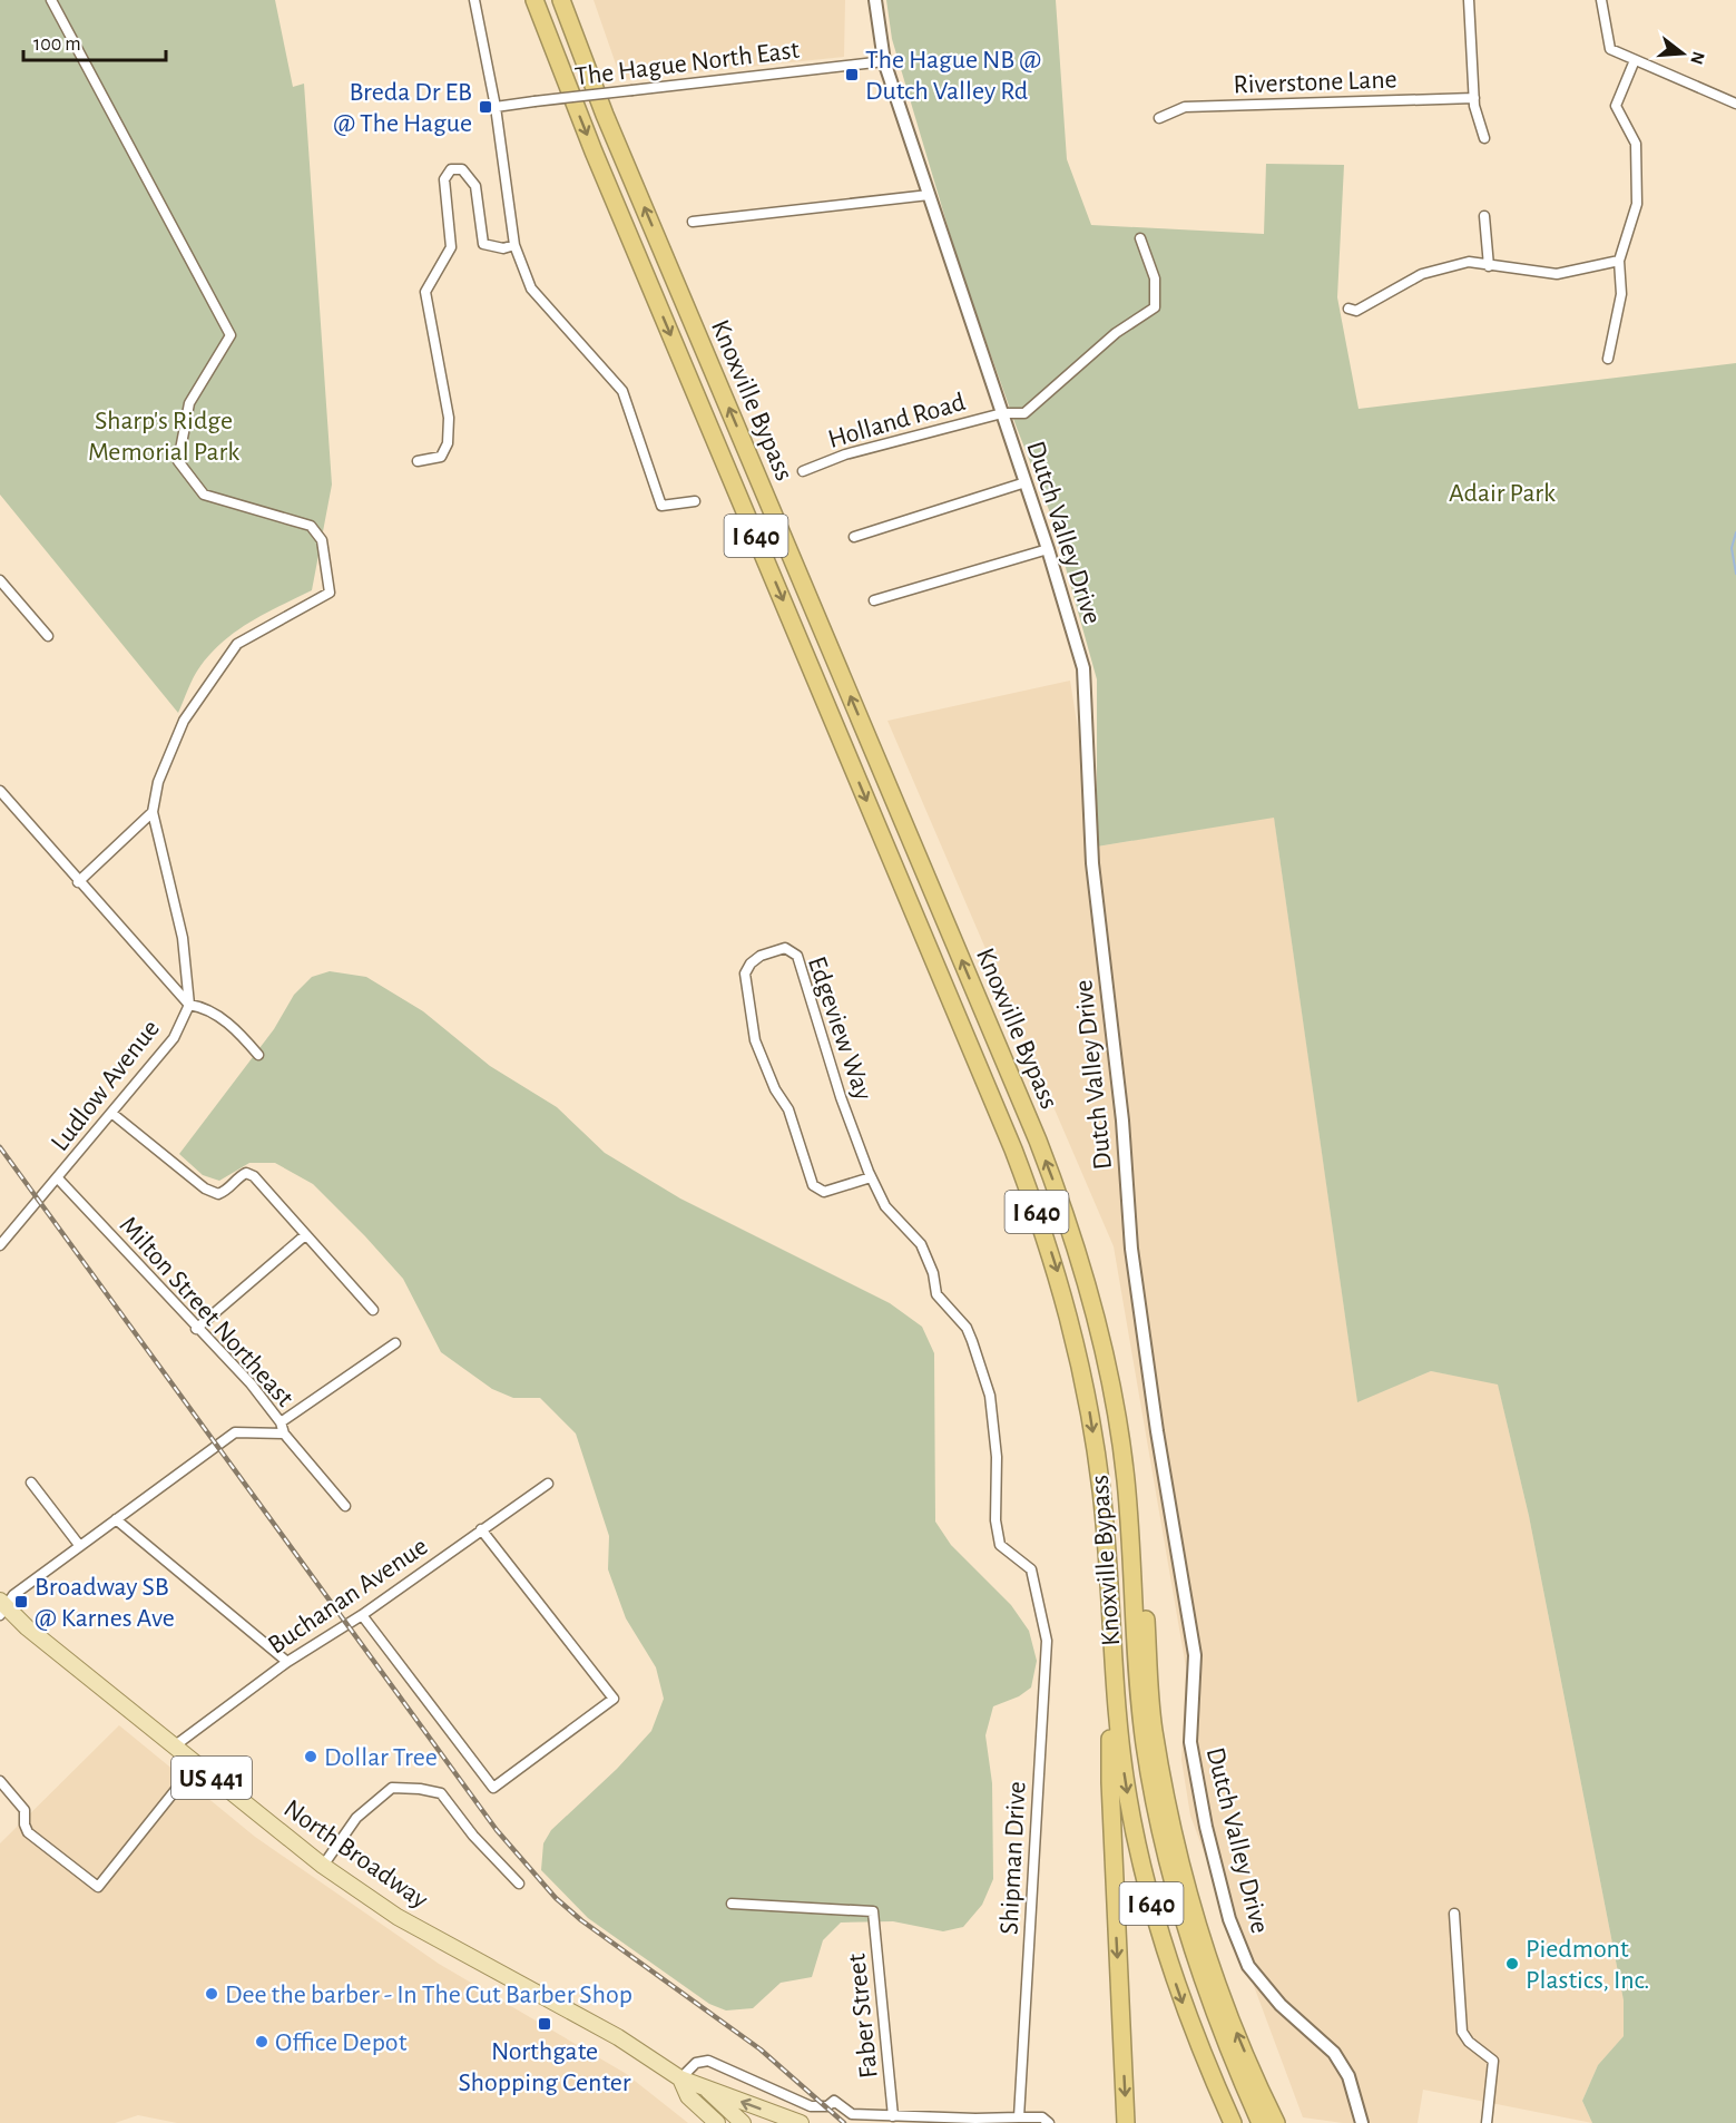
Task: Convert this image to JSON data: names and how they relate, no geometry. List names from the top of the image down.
{
  "streets": {
    "highway": ["Knoxville Bypass", "I 640"],
    "main road": ["US 441", "North Broadway"],
    "street": [
      "The Hague North East",
      "Riverstone Lane",
      "Holland Road",
      "Dutch Valley Drive",
      "Edgeview Way",
      "Ludlow Avenue",
      "Milton Street Northeast",
      "Buchanan Avenue",
      "Shipman Drive",
      "Faber Street"
    ]
  },
  "crossings": [
    ["The Hague North East", "Dutch Valley Drive"],
    ["Holland Road", "Dutch Valley Drive"],
    ["Edgeview Way", "Shipman Drive"],
    ["Ludlow Avenue", "Milton Street Northeast"],
    ["Buchanan Avenue", "North Broadway"]
  ],
  "parks": ["Sharp's Ridge Memorial Park", "Adair Park"],
  "places": {
    "transit": [
      "The Hague NB @ Dutch Valley Rd",
      "Breda Dr EB @ The Hague",
      "Broadway SB @ Karnes Ave",
      "Northgate Shopping Center"
    ],
    "other": [
      "Dollar Tree",
      "Piedmont Plastics, Inc.",
      "Dee the barber - In The Cut Barber Shop",
      "Office Depot"
    ]
  },
  "scale_bar": "100 m",
  "north": "right"
}
